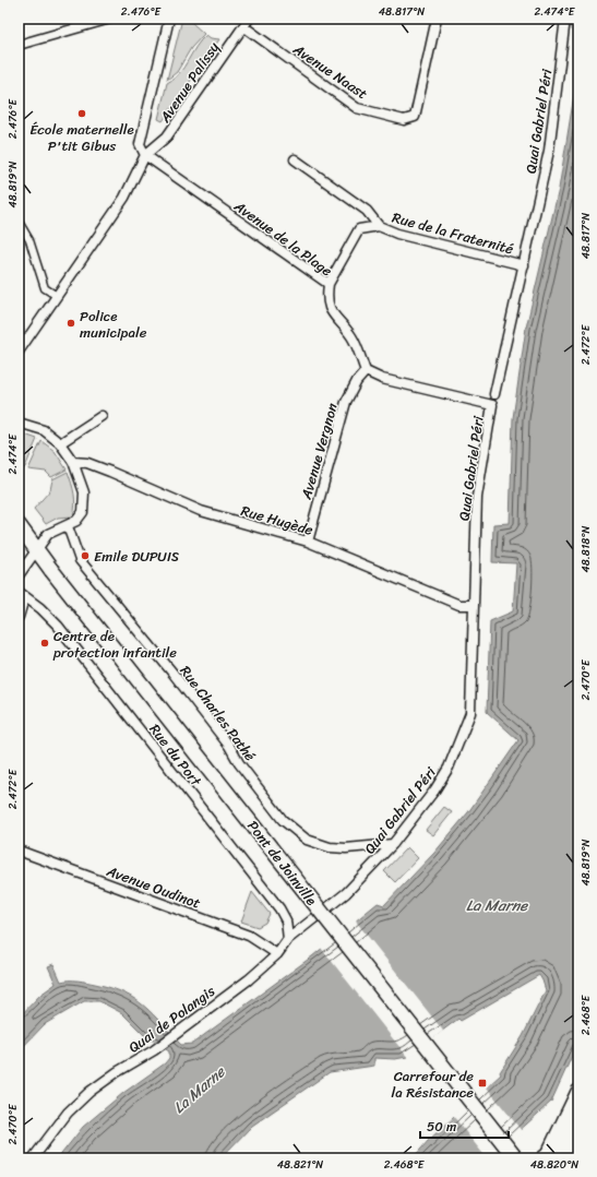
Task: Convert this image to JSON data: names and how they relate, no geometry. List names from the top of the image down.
{
  "streets": {
    "main road": ["Pont de Joinville"],
    "street": [
      "Avenue Naast",
      "Avenue Palissy",
      "Quai Gabriel Péri",
      "Rue de la Fraternité",
      "Avenue de la Plage",
      "Avenue Vergnon",
      "Rue Hugède",
      "Rue Charles Pathé",
      "Rue du Port",
      "Avenue Oudinot",
      "Quai de Polangis"
    ]
  },
  "crossings": [
    ["Avenue Naast", "Avenue Palissy"],
    ["Avenue Palissy", "Avenue de la Plage"],
    ["Quai Gabriel Péri", "Rue de la Fraternité"],
    ["Quai Gabriel Péri", "Rue Hugède"],
    ["Quai Gabriel Péri", "Rue Charles Pathé"],
    ["Quai Gabriel Péri", "Quai de Polangis"],
    ["Rue de la Fraternité", "Avenue de la Plage"],
    ["Avenue de la Plage", "Avenue Vergnon"],
    ["Avenue Vergnon", "Rue Hugède"],
    ["Rue du Port", "Quai de Polangis"],
    ["Avenue Oudinot", "Quai de Polangis"]
  ],
  "water": ["La Marne"],
  "places": {
    "other": [
      "École maternelle P'tit Gibus",
      "Police municipale",
      "Emile DUPUIS",
      "Centre de protection infantile"
    ],
    "transit": ["Carrefour de la Résistance"]
  },
  "scale_bar": "50 m",
  "coordinates": [
    "2.476°E",
    "48.817°N",
    "2.474°E",
    "48.819°N",
    "2.472°E",
    "48.818°N",
    "2.470°E",
    "2.468°E",
    "48.821°N",
    "48.820°N"
  ]
}
